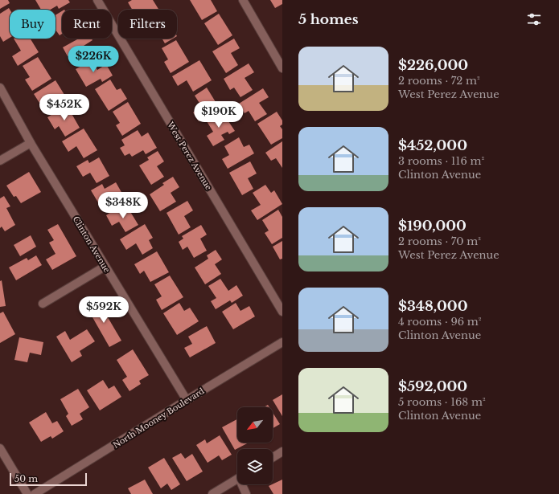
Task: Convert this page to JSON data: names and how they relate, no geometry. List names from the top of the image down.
{
  "streets": {
    "street": ["West Perez Avenue", "Clinton Avenue", "North Mooney Boulevard"]
  },
  "crossings": [
    ["Clinton Avenue", "North Mooney Boulevard"]
  ],
  "scale_bar": "50 m",
  "north": "bottom left",
  "page": {
    "heading": "5 homes",
    "chip": ["Buy", "Rent", "Filters"],
    "list": [
      {
        "name": "$226,000",
        "note": "2 rooms · 72 m² · West Perez Avenue"
      },
      {
        "name": "$452,000",
        "note": "3 rooms · 116 m² · Clinton Avenue"
      },
      {
        "name": "$190,000",
        "note": "2 rooms · 70 m² · West Perez Avenue"
      },
      {
        "name": "$348,000",
        "note": "4 rooms · 96 m² · Clinton Avenue"
      },
      {
        "name": "$592,000",
        "note": "5 rooms · 168 m² · Clinton Avenue"
      }
    ],
    "price": [
      "$226K",
      "$452K",
      "$190K",
      "$348K",
      "$592K"
    ],
    "scale": "50 m"
  }
}
